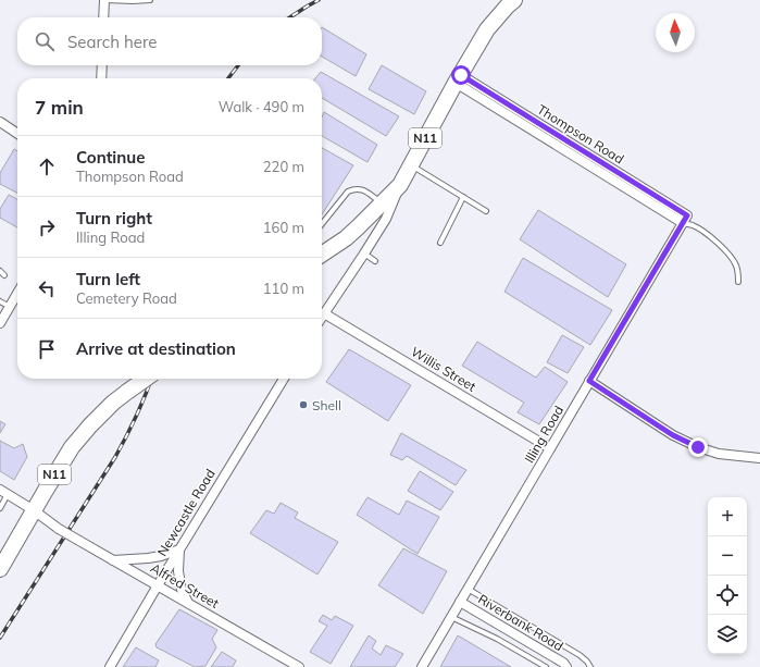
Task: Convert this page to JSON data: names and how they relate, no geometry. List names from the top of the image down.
{
  "streets": {
    "highway": ["N11"],
    "street": [
      "Thompson Road",
      "Willis Street",
      "Illing Road",
      "Newcastle Road",
      "Alfred Street",
      "Riverbank Road"
    ]
  },
  "crossings": [
    ["Thompson Road", "N11"],
    ["Thompson Road", "Illing Road"],
    ["N11", "Alfred Street"],
    ["Willis Street", "Illing Road"],
    ["Illing Road", "Riverbank Road"],
    ["Newcastle Road", "Alfred Street"]
  ],
  "places": ["Shell"],
  "north": "top",
  "page": {
    "search": "Search here",
    "heading": ["7 min", "Walk · 490 m"],
    "list": [
      ["Continue", "Thompson Road", "220 m"],
      ["Turn right", "Illing Road", "160 m"],
      ["Turn left", "Cemetery Road", "110 m"],
      "Arrive at destination"
    ],
    "map_buttons": ["+", "−"]
  }
}
